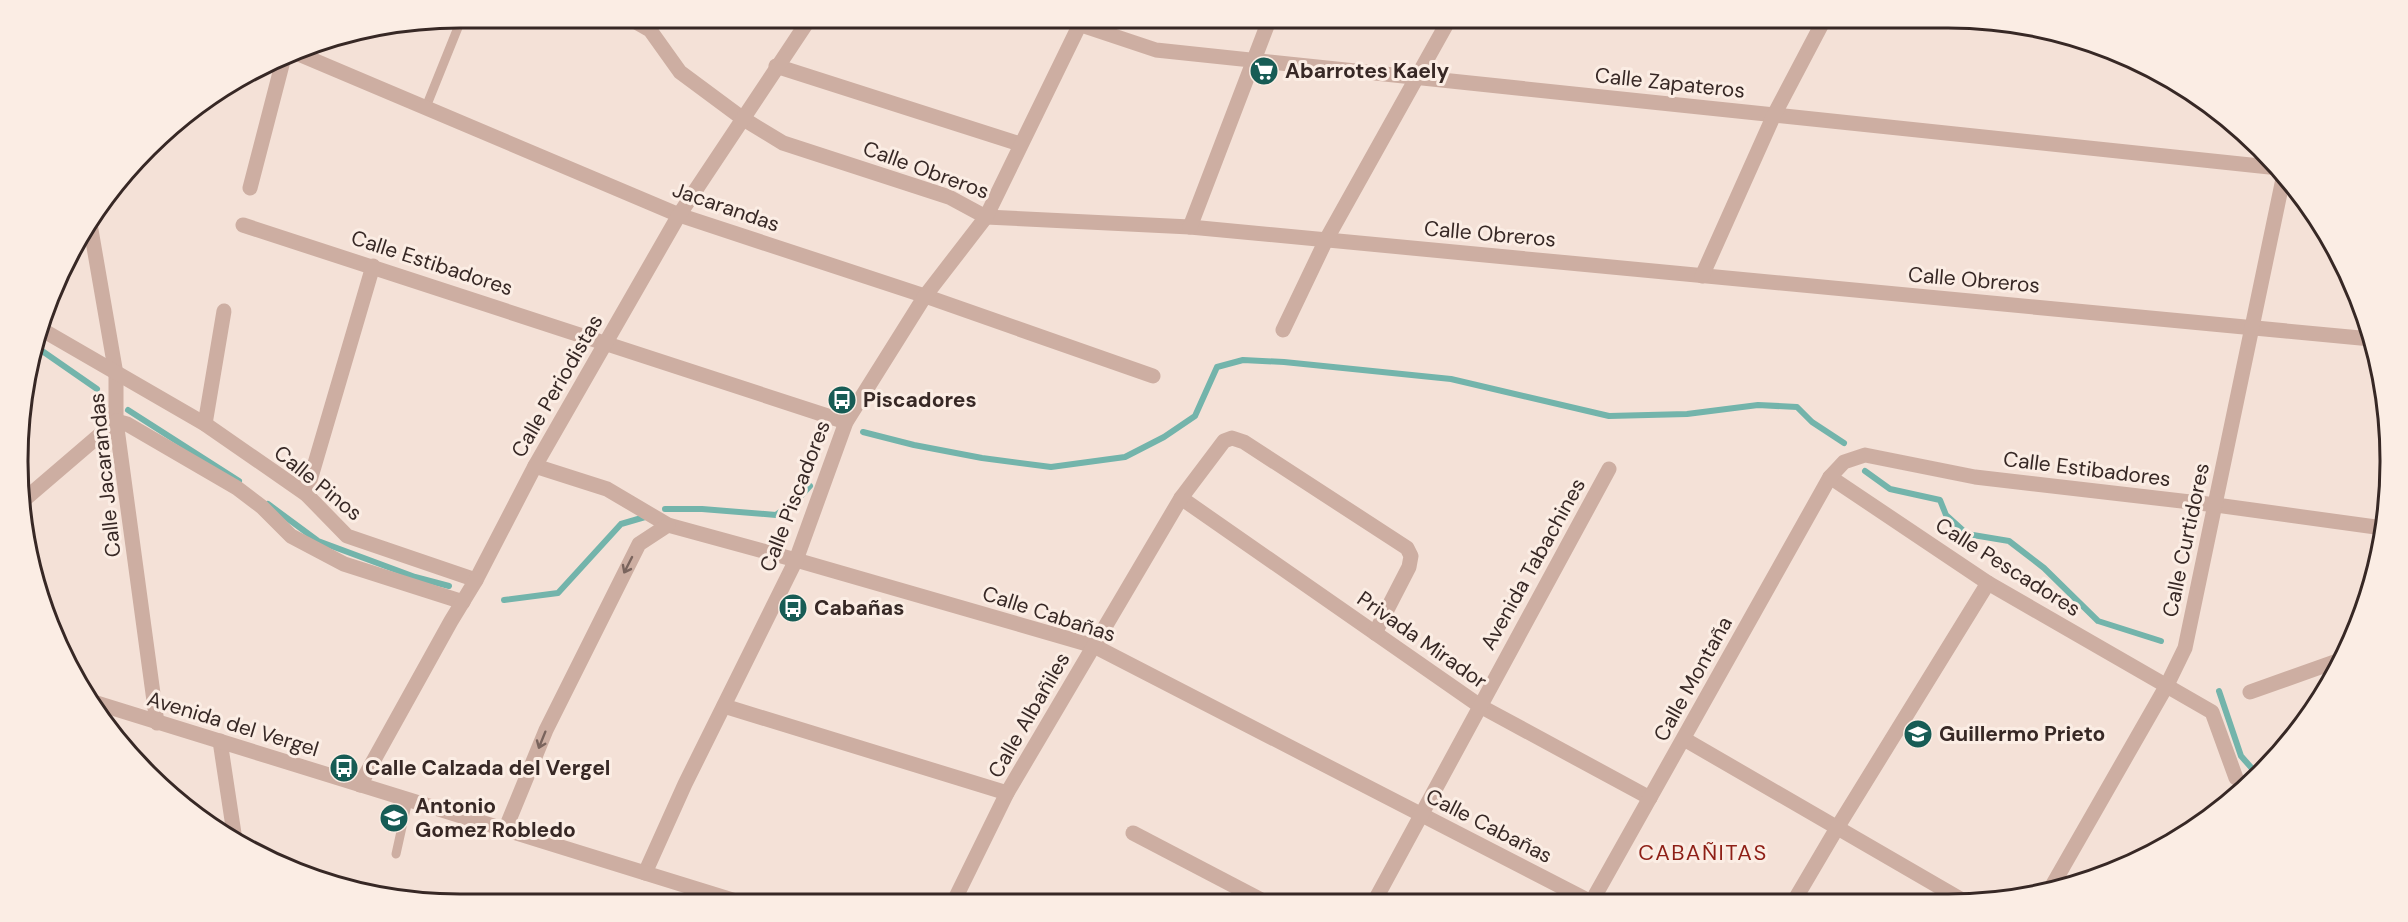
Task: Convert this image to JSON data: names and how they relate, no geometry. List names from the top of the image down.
{
  "streets": {
    "street": [
      "Calle Zapateros",
      "Calle Obreros",
      "Jacarandas",
      "Calle Estibadores",
      "Calle Periodistas",
      "Calle Jacarandas",
      "Calle Pinos",
      "Calle Piscadores",
      "Calle Curtidores",
      "Avenida Tabachines",
      "Calle Pescadores",
      "Calle Cabañas",
      "Privada Mirador",
      "Calle Montaña",
      "Calle Albañiles",
      "Avenida del Vergel"
    ]
  },
  "crossings": [
    ["Calle Obreros", "Calle Periodistas"],
    ["Calle Obreros", "Calle Piscadores"],
    ["Calle Obreros", "Calle Curtidores"],
    ["Jacarandas", "Calle Periodistas"],
    ["Jacarandas", "Calle Piscadores"],
    ["Calle Estibadores", "Calle Periodistas"],
    ["Calle Estibadores", "Calle Piscadores"],
    ["Calle Estibadores", "Calle Curtidores"],
    ["Calle Estibadores", "Calle Pescadores"],
    ["Calle Estibadores", "Calle Montaña"],
    ["Calle Periodistas", "Calle Pinos"],
    ["Calle Periodistas", "Calle Cabañas"],
    ["Calle Periodistas", "Avenida del Vergel"],
    ["Calle Jacarandas", "Calle Pinos"],
    ["Calle Jacarandas", "Avenida del Vergel"],
    ["Calle Piscadores", "Calle Cabañas"],
    ["Calle Piscadores", "Avenida del Vergel"],
    ["Calle Curtidores", "Calle Pescadores"],
    ["Avenida Tabachines", "Calle Cabañas"],
    ["Avenida Tabachines", "Privada Mirador"],
    ["Calle Pescadores", "Calle Montaña"],
    ["Calle Cabañas", "Calle Albañiles"],
    ["Privada Mirador", "Calle Montaña"],
    ["Privada Mirador", "Calle Albañiles"]
  ],
  "districts": ["CABAÑITAS"],
  "places": {
    "supermarket": ["Abarrotes Kaely"],
    "bus stop": ["Piscadores", "Cabañas", "Calle Calzada del Vergel"],
    "school or university": ["Guillermo Prieto", "Antonio Gomez Robledo"]
  }
}
